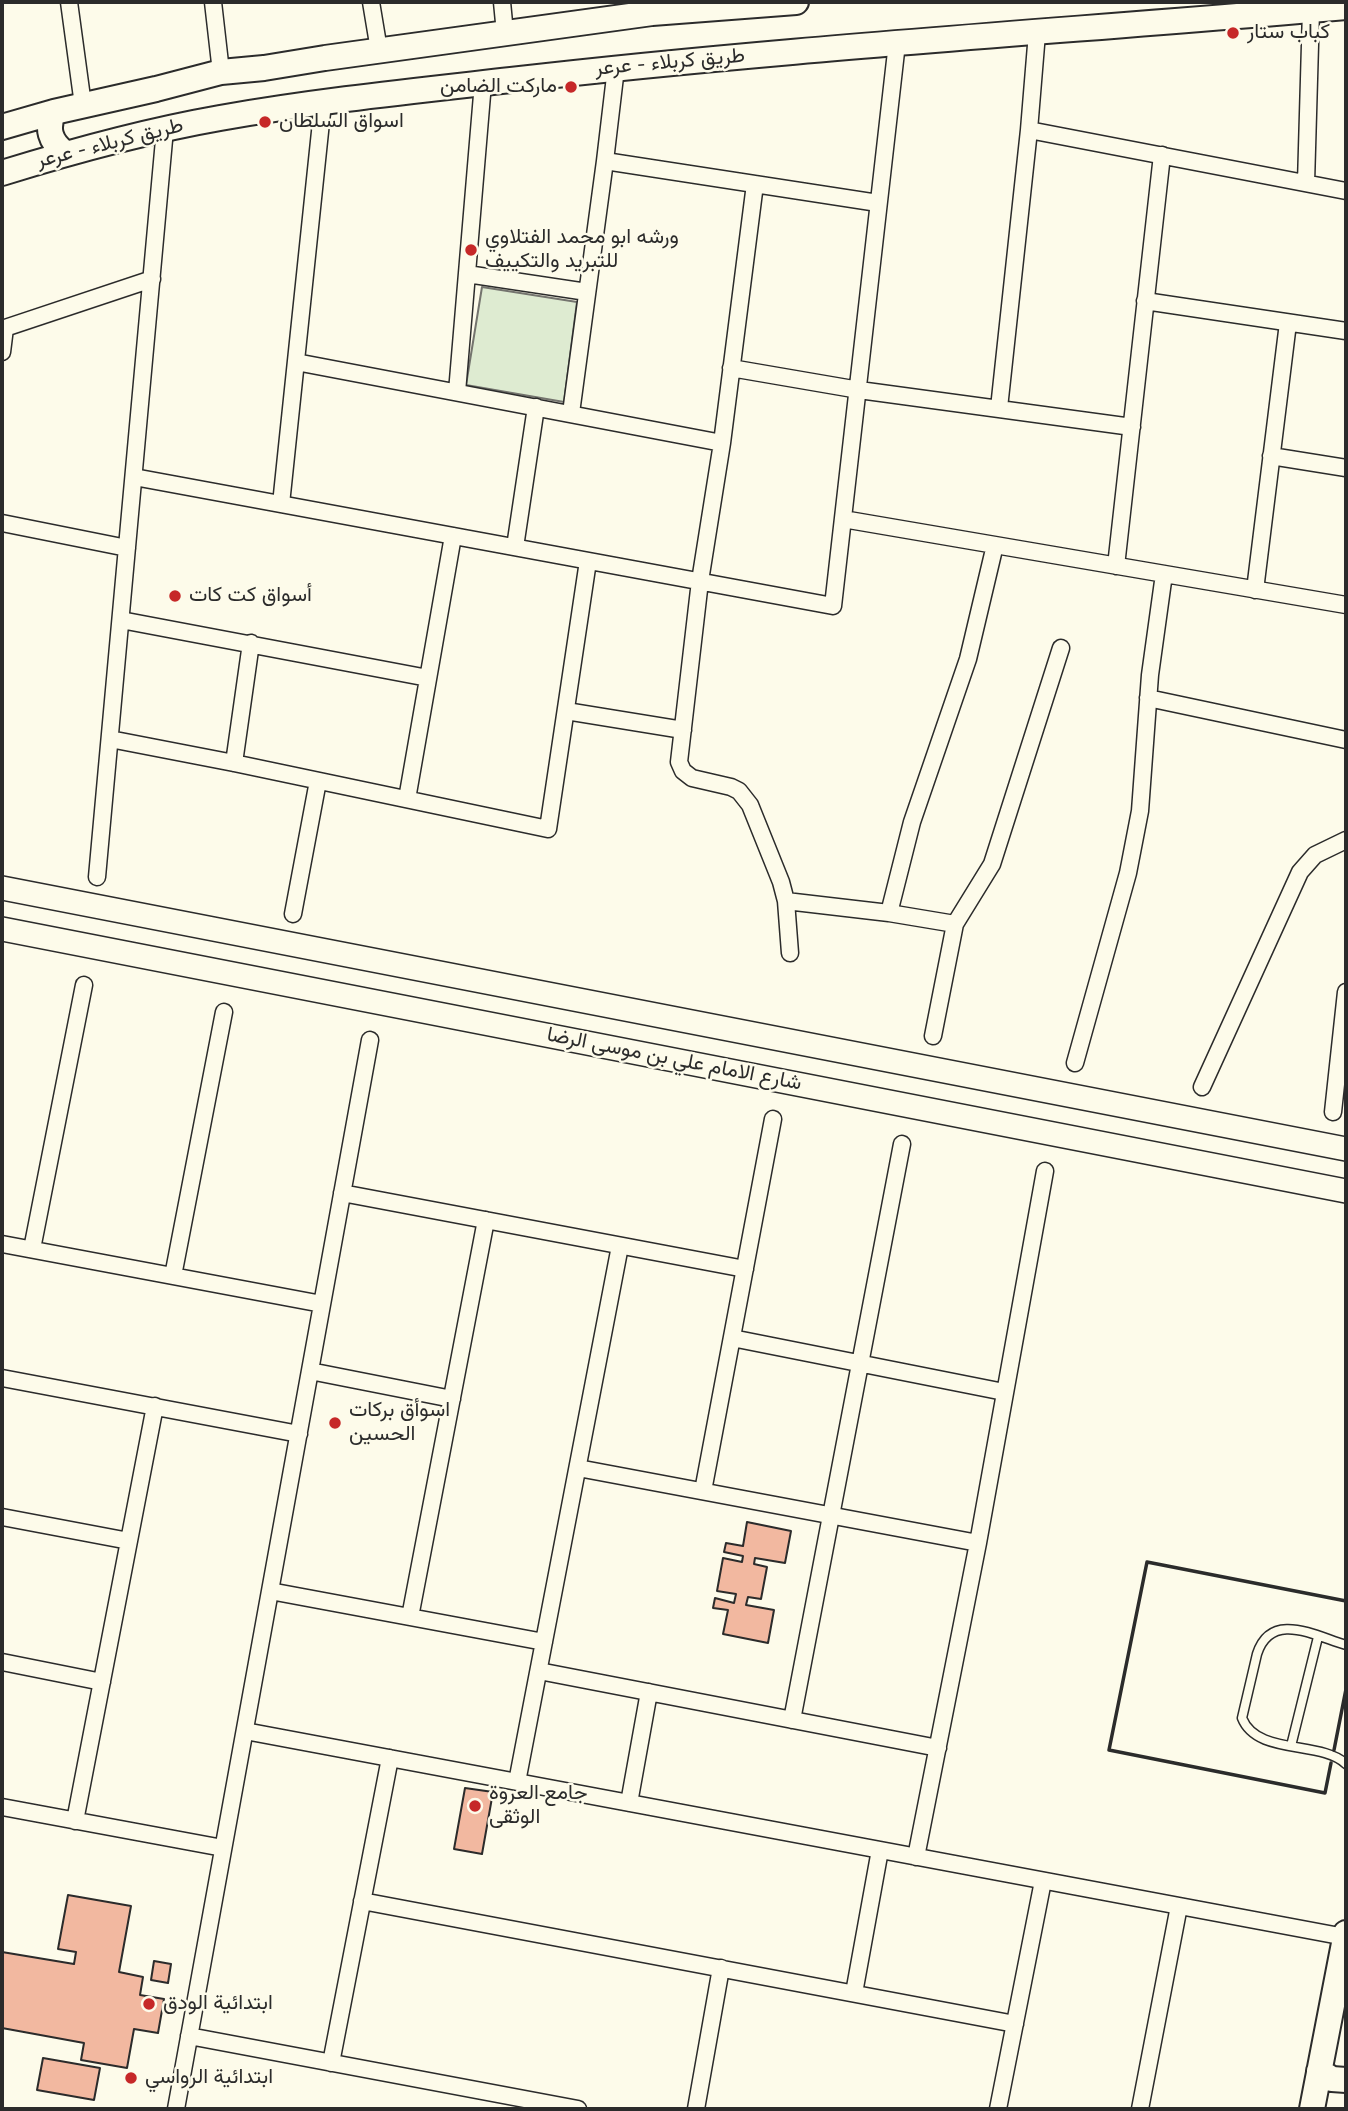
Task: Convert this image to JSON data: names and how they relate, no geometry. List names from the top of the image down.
{
  "streets": {
    "main road": ["طريق كربلاء - عرعر", "شارع الامام علي بن موسى الرضا"]
  },
  "places": [
    "كباب ستار",
    "ماركت الضامن",
    "اسواق السلطان",
    "ورشه ابو محمد الفتلاوي للتبريد والتكييف",
    "أسواق كت كات",
    "اسوأق بركات الحسين",
    "جامع العروة الوثقى",
    "ابتدائية الودق",
    "ابتدائية الرواسي"
  ]
}
